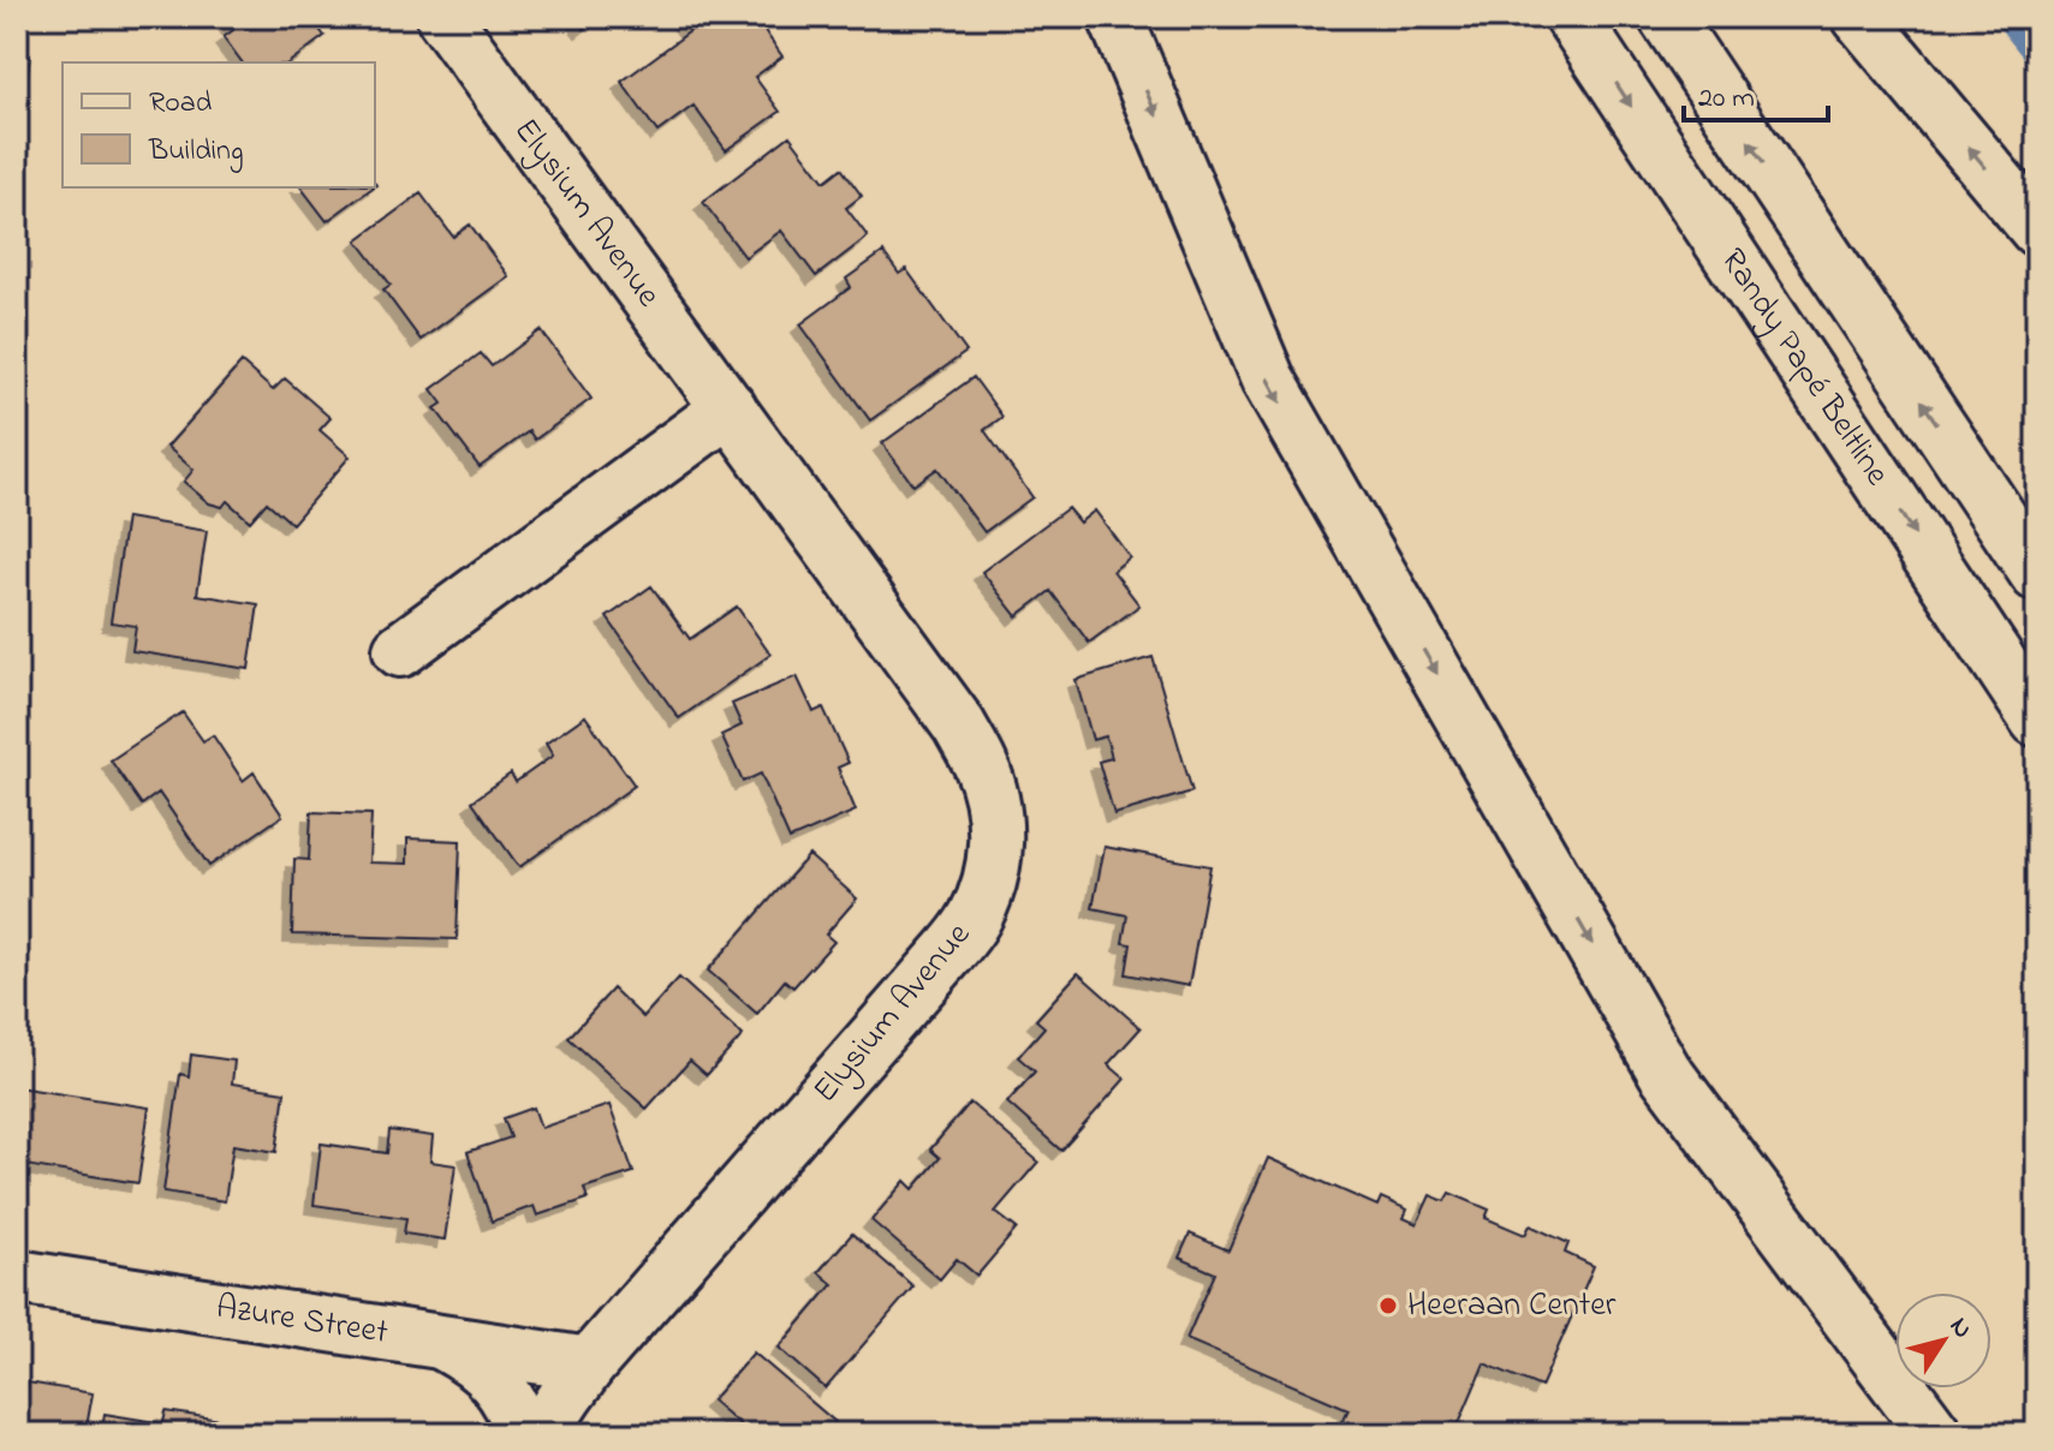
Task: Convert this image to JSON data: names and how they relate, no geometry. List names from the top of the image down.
{
  "streets": {
    "main road": ["Elysium Avenue", "Randy Papé Beltline", "Azure Street"]
  },
  "crossings": [
    ["Elysium Avenue", "Azure Street"]
  ],
  "places": ["Heeraan Center"],
  "legend": ["Road", "Building"],
  "scale_bar": "20 m",
  "north": "top right"
}
